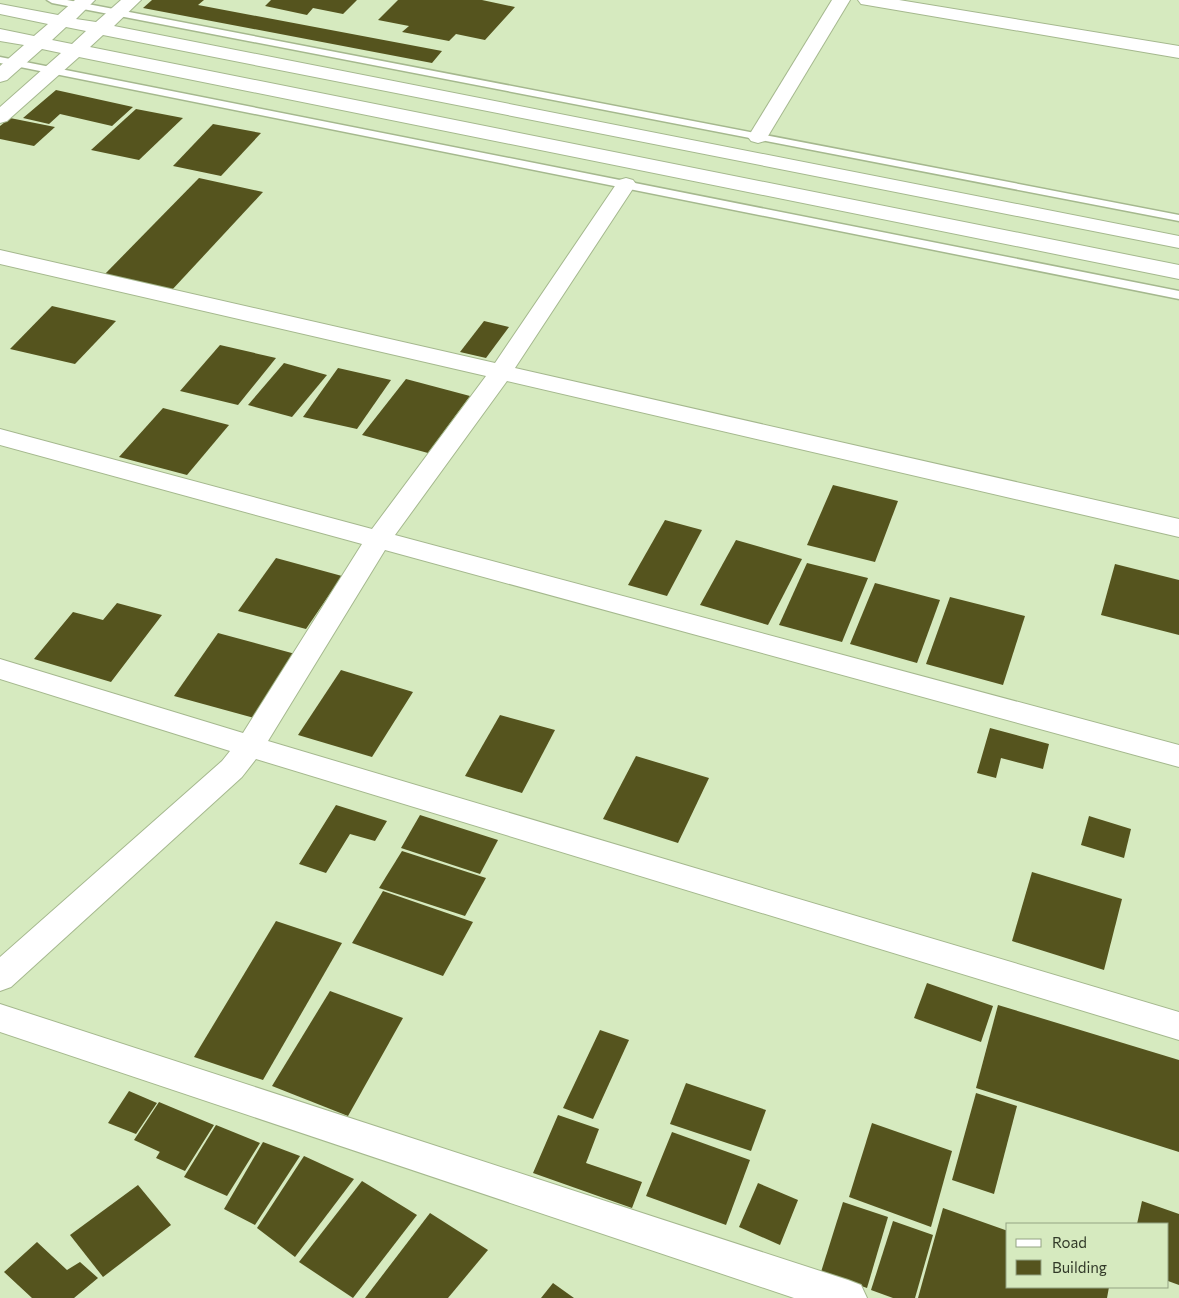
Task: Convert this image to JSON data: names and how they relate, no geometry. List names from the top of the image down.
{
  "legend": ["Road", "Building"]
}
